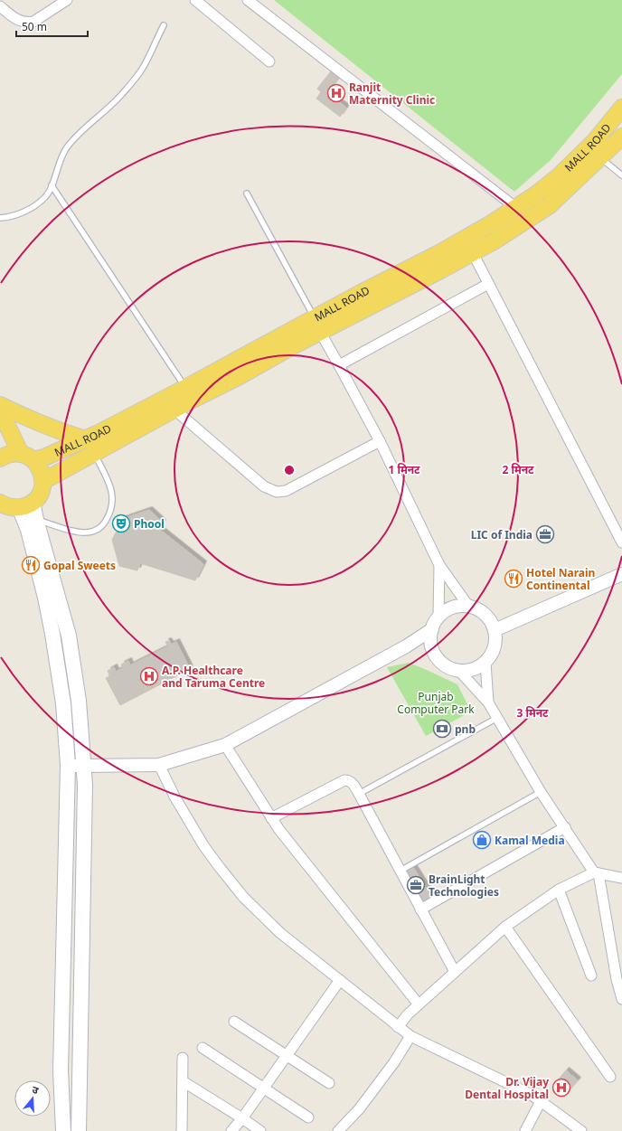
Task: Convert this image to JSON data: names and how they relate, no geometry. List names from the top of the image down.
{
  "streets": {
    "main road": ["MALL ROAD"]
  },
  "parks": ["Punjab Computer Park"],
  "places": {
    "hospital": ["Ranjit Maternity Clinic", "A.P. Healthcare and Taruma Centre", "Dr. Vijay Dental Hospital"],
    "theatre": ["Phool"],
    "office": ["LIC of India", "BrainLight Technologies"],
    "restaurant": ["Gopal Sweets", "Hotel Narain Continental"],
    "bank": ["pnb"],
    "shop": ["Kamal Media"]
  },
  "scale_bar": "50 m",
  "north": "top",
  "rings": ["1 मिनट", "2 मिनट", "3 मिनट"]
}
